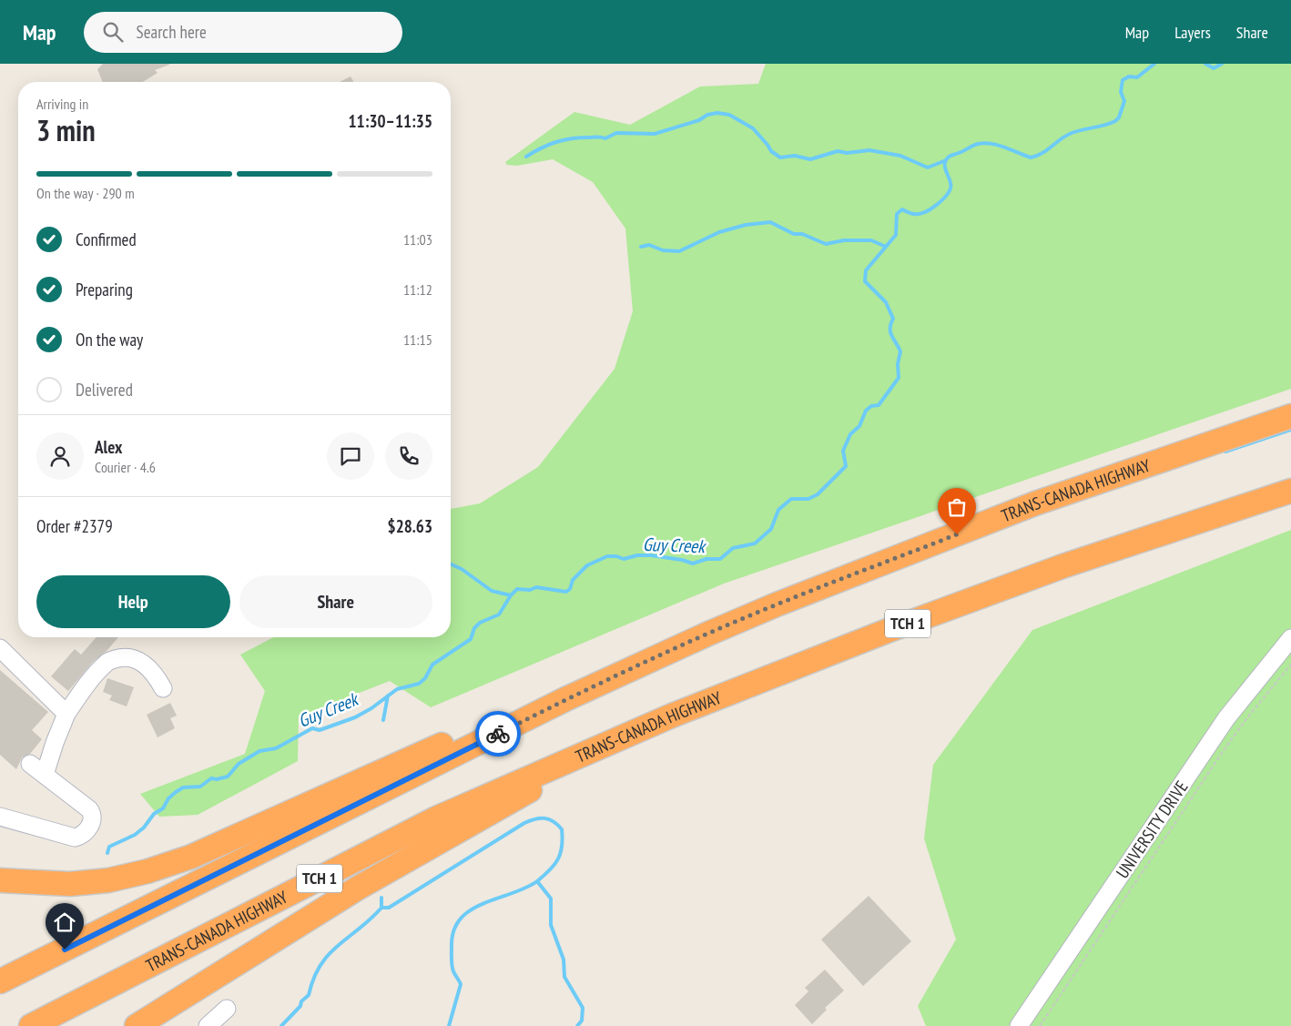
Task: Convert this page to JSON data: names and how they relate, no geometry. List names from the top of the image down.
{
  "streets": {
    "highway": ["TRANS-CANADA HIGHWAY", "TCH 1"],
    "street": ["UNIVERSITY DRIVE"]
  },
  "water": ["Guy Creek"],
  "page": {
    "header": "Map",
    "search": "Search here",
    "nav": ["Map", "Layers", "Share"],
    "heading": ["3 min", "Arriving in", "11:30–11:35"],
    "panel": [
      "Alex",
      "Courier · 4.6",
      "Order #2379",
      "$28.63"
    ],
    "bar": "On the way · 290 m",
    "list": [
      ["Confirmed", "11:03"],
      ["Preparing", "11:12"],
      ["On the way", "11:15"],
      "Delivered"
    ],
    "buttons": ["Help", "Share"]
  }
}
